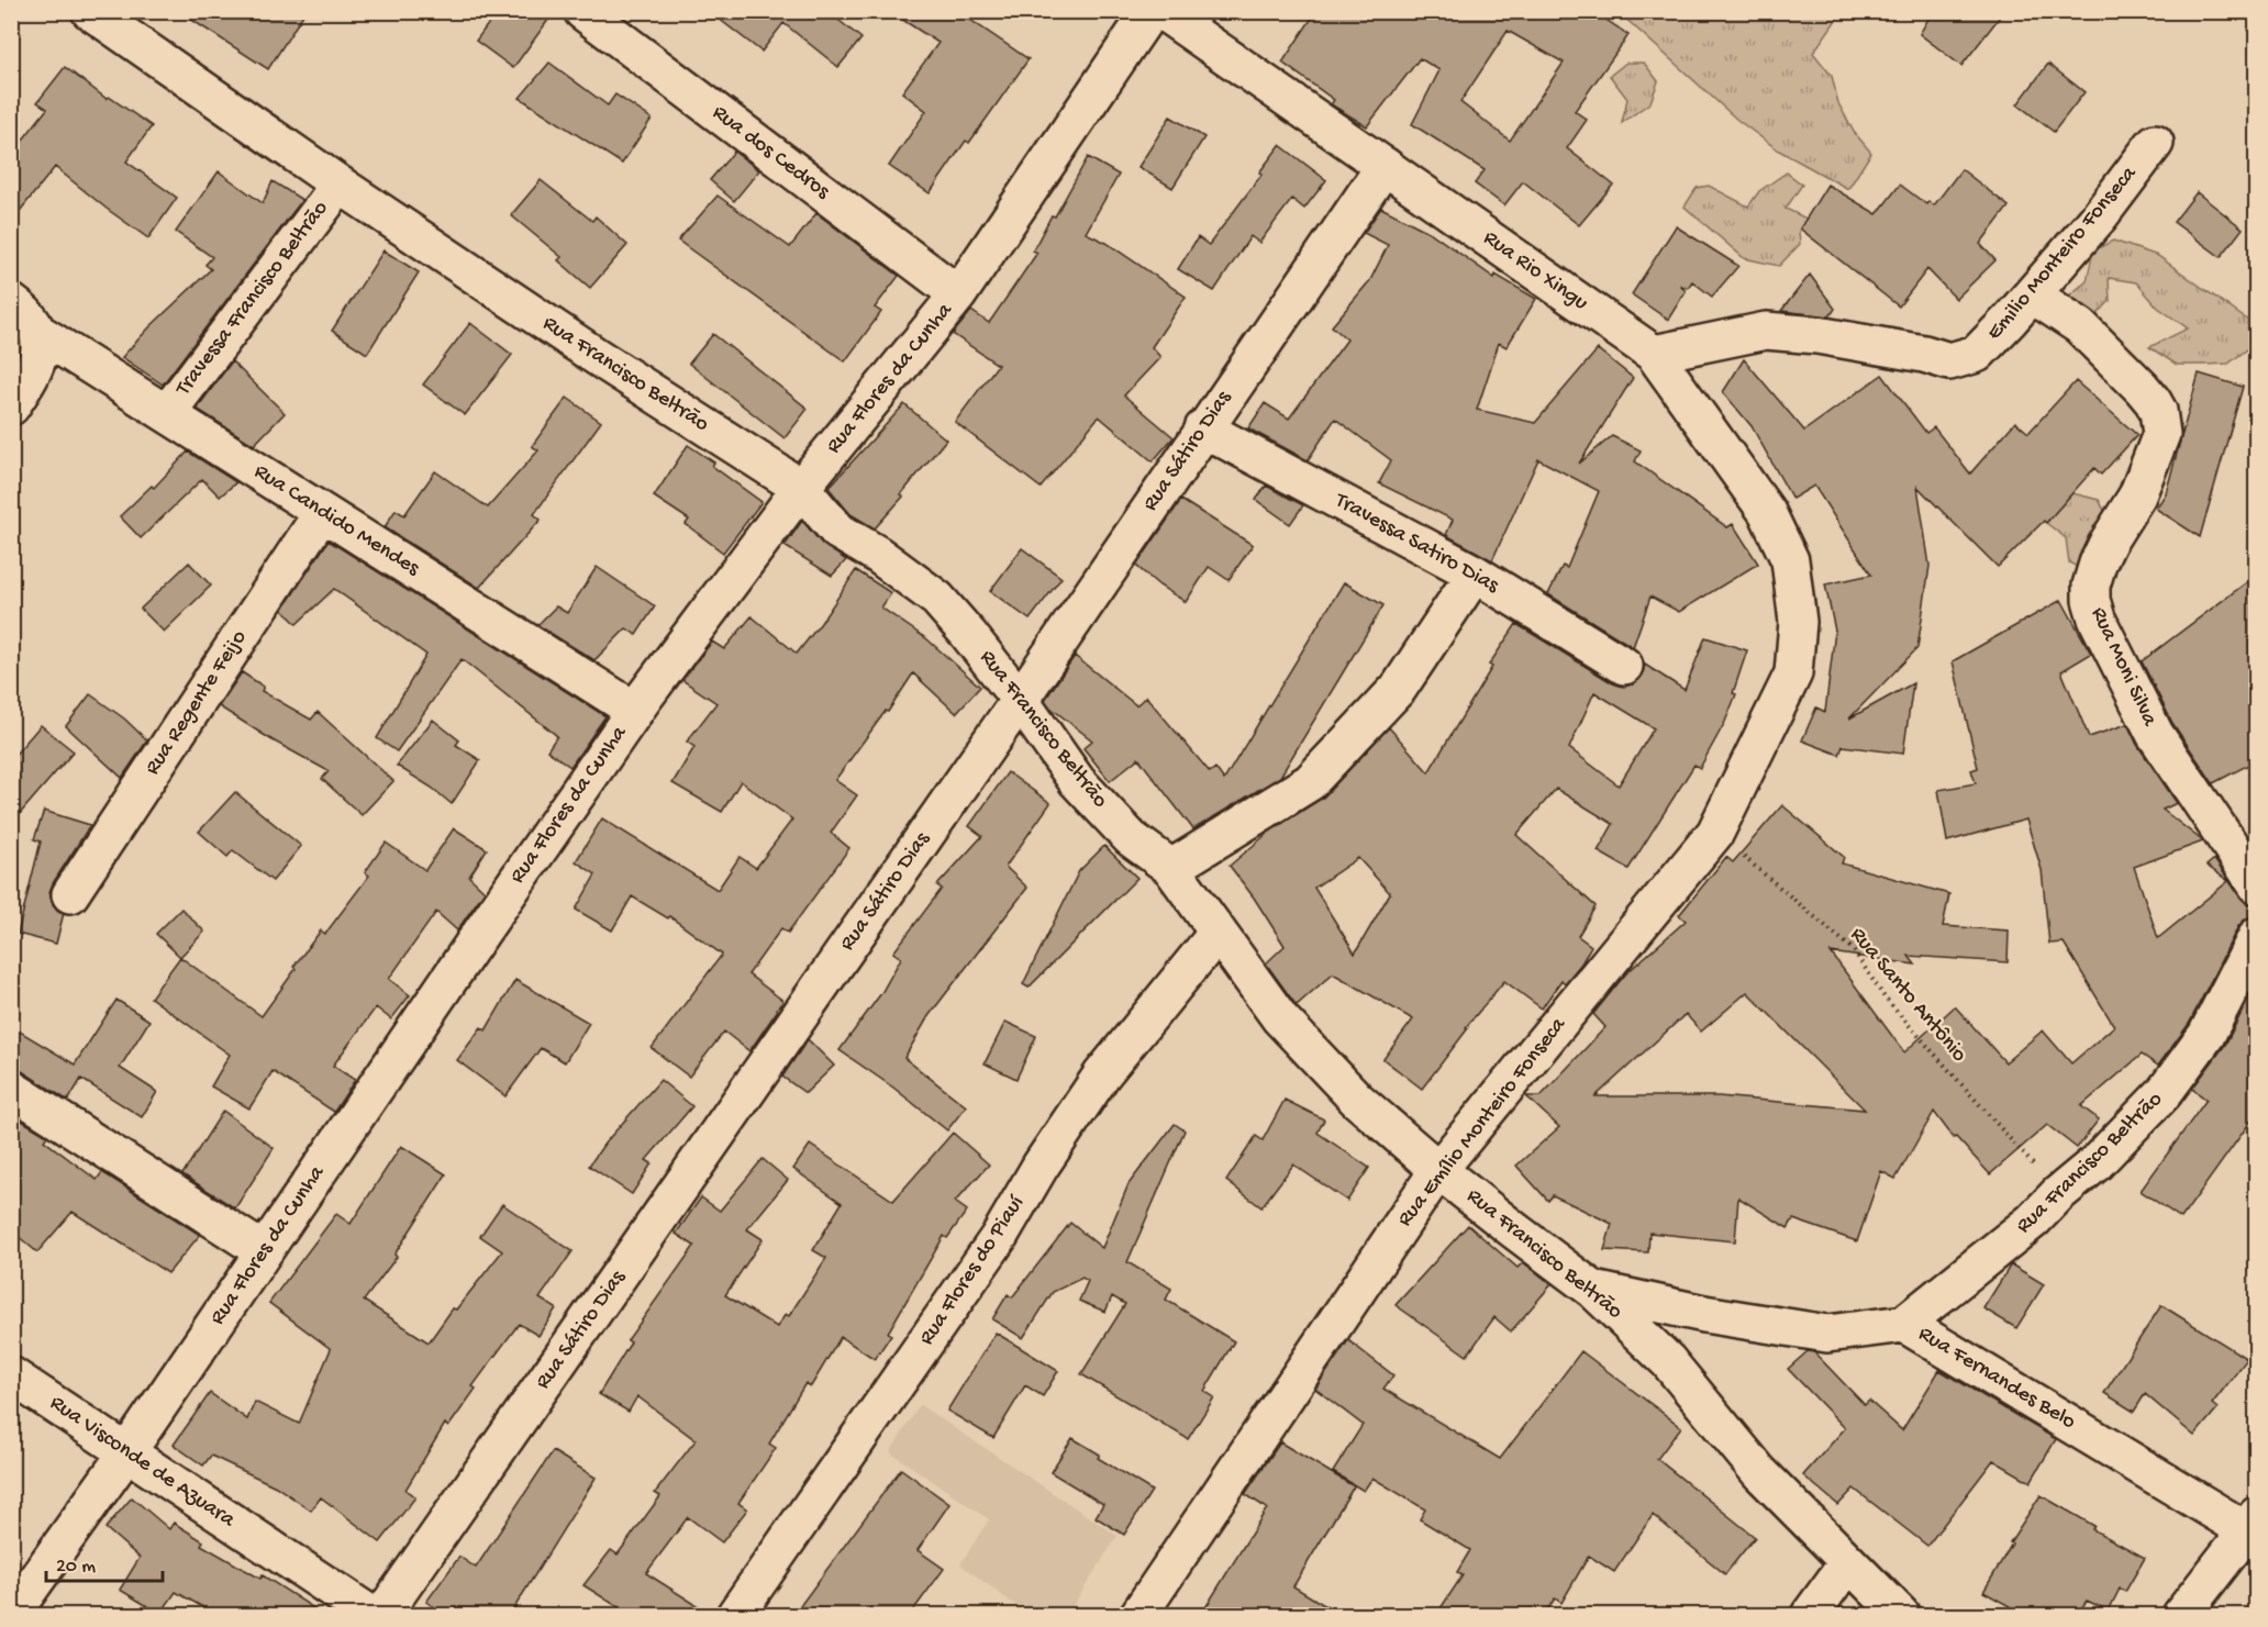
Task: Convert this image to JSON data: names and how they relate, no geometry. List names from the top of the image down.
{
  "streets": {
    "street": [
      "Rua dos Cedros",
      "Emilio Monteiro Fonseca",
      "Rua Rio Xingu",
      "Travessa Francisco Beltrão",
      "Rua Francisco Beltrão",
      "Rua Flores da Cunha",
      "Rua Sátiro Dias",
      "Rua Candido Mendes",
      "Travessa Satiro Dias",
      "Rua Moni Silva",
      "Rua Regente Feijo",
      "Rua Emílio Monteiro Fonseca",
      "Rua Flores do Piauí",
      "Rua Fernandes Belo",
      "Rua Visconde de Azuara"
    ],
    "path": ["Rua Santo Antônio"]
  },
  "crossings": [
    ["Rua dos Cedros", "Rua Flores da Cunha"],
    ["Emilio Monteiro Fonseca", "Rua Rio Xingu"],
    ["Emilio Monteiro Fonseca", "Rua Moni Silva"],
    ["Rua Rio Xingu", "Rua Sátiro Dias"],
    ["Rua Rio Xingu", "Rua Emílio Monteiro Fonseca"],
    ["Travessa Francisco Beltrão", "Rua Francisco Beltrão"],
    ["Travessa Francisco Beltrão", "Rua Candido Mendes"],
    ["Rua Francisco Beltrão", "Rua Flores da Cunha"],
    ["Rua Francisco Beltrão", "Rua Sátiro Dias"],
    ["Rua Francisco Beltrão", "Rua Santo Antônio"],
    ["Rua Francisco Beltrão", "Rua Emílio Monteiro Fonseca"],
    ["Rua Francisco Beltrão", "Rua Flores do Piauí"],
    ["Rua Francisco Beltrão", "Rua Fernandes Belo"],
    ["Rua Flores da Cunha", "Rua Candido Mendes"],
    ["Rua Flores da Cunha", "Rua Visconde de Azuara"],
    ["Rua Sátiro Dias", "Travessa Satiro Dias"],
    ["Rua Candido Mendes", "Rua Regente Feijo"],
    ["Rua Santo Antônio", "Rua Emílio Monteiro Fonseca"]
  ],
  "scale_bar": "20 m"
}
